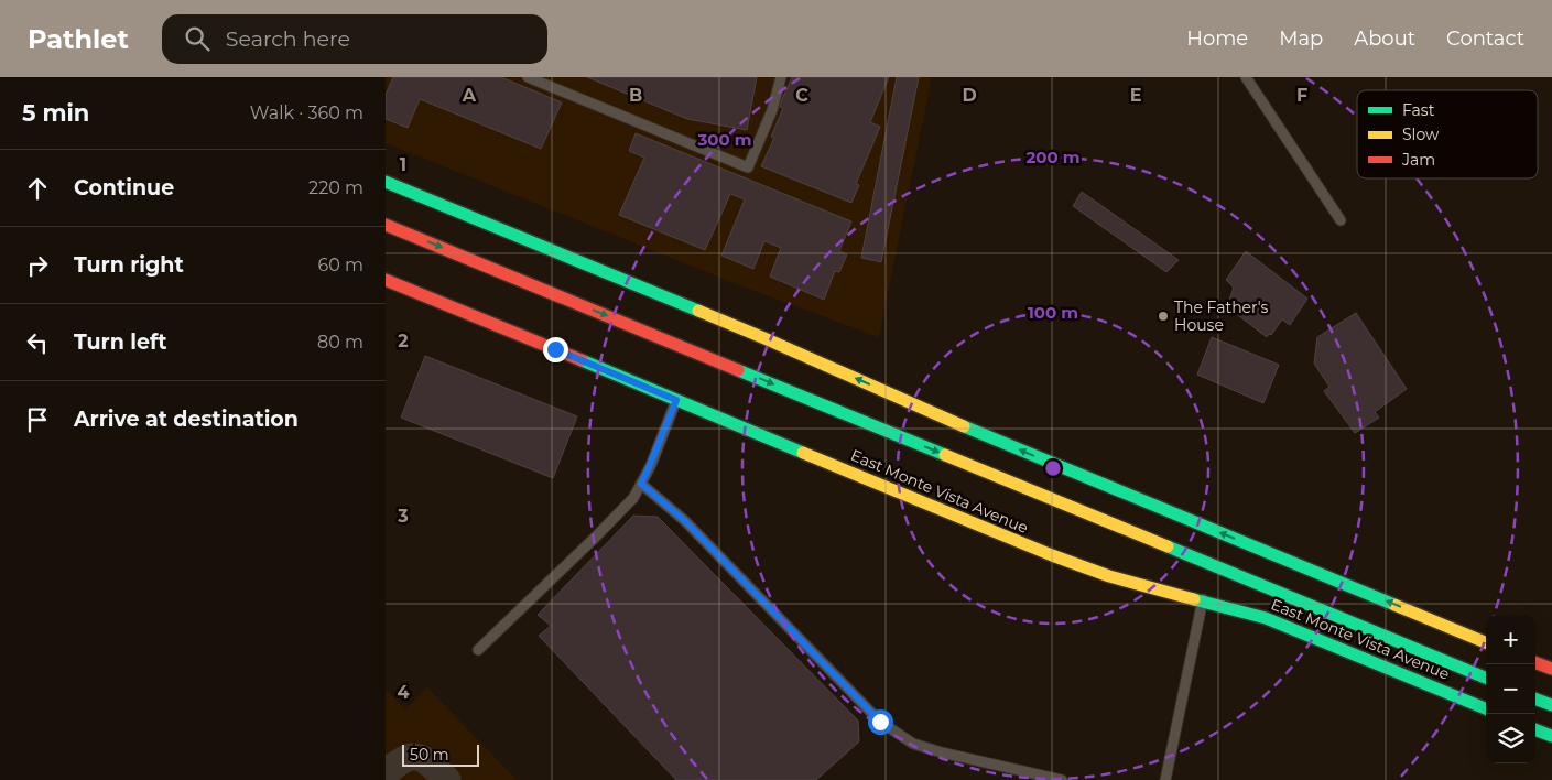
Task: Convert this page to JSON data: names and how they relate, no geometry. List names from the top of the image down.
{
  "streets": {
    "main road": ["East Monte Vista Avenue"]
  },
  "places": ["The Father's House"],
  "legend": ["Fast", "Slow", "Jam"],
  "scale_bar": "50 m",
  "page": {
    "header": "Pathlet",
    "search": "Search here",
    "nav": [
      "Home",
      "Map",
      "About",
      "Contact"
    ],
    "heading": ["5 min", "Walk · 360 m"],
    "list": [
      ["Continue", "220 m"],
      ["Turn right", "60 m"],
      ["Turn left", "80 m"],
      "Arrive at destination"
    ],
    "map_buttons": ["+", "−"],
    "scale": "50 m"
  },
  "grid": {
    "columns": [
      "A",
      "B",
      "C",
      "D",
      "E",
      "F"
    ],
    "rows": [
      "1",
      "2",
      "3",
      "4"
    ]
  },
  "rings": ["300 m", "200 m", "100 m"]
}
